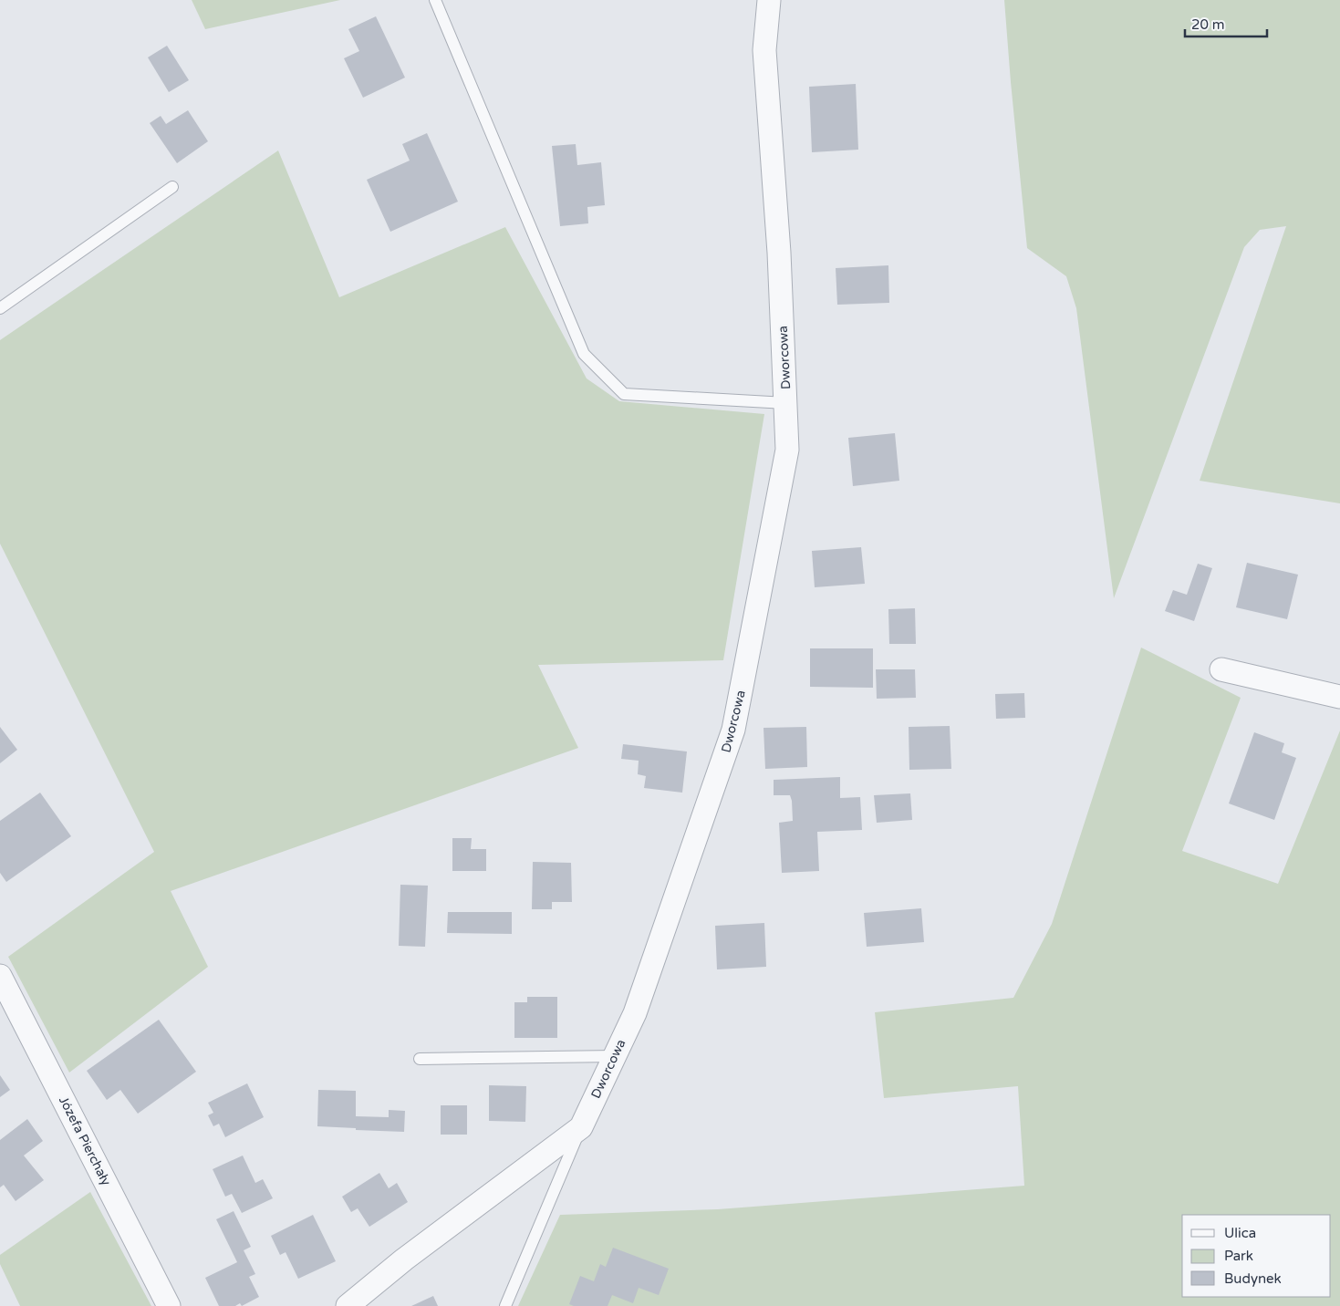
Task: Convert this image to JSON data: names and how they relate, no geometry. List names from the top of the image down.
{
  "streets": {
    "street": ["Dworcowa", "Józefa Pierchały"]
  },
  "legend": ["Ulica", "Park", "Budynek"],
  "scale_bar": "20 m"
}
